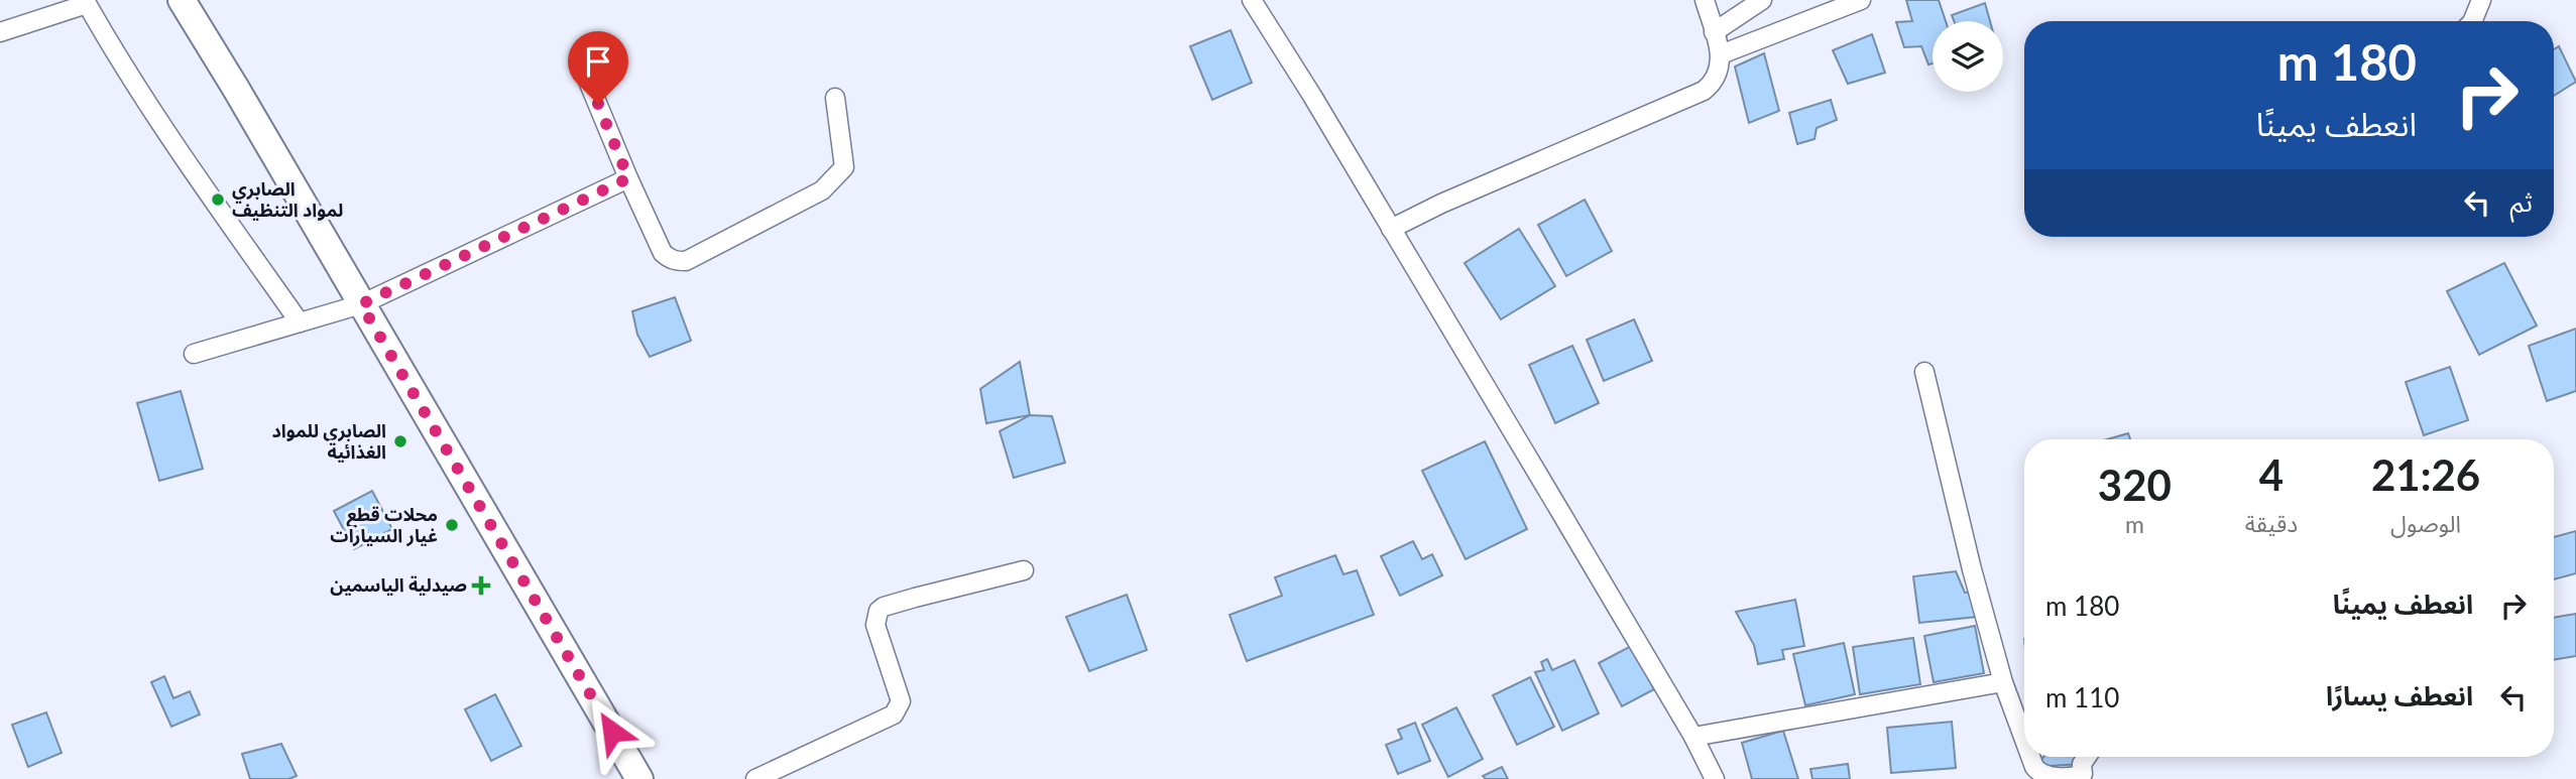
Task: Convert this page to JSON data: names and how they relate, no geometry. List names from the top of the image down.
{
  "places": {
    "other": ["الصابري لمواد التنظيف", "الصابري للمواد الغذائية", "محلات قطع غيار السيارات"],
    "health": ["صيدلية الياسمين"]
  },
  "page": {
    "turn": ["180 m", "انعطف يمينًا"],
    "then": "ثم",
    "eta": [
      "21:26",
      "الوصول",
      "4",
      "دقيقة",
      "320",
      "m"
    ],
    "list": [
      {
        "name": "انعطف يمينًا",
        "value": "180 m"
      },
      {
        "name": "انعطف يسارًا",
        "value": "110 m"
      }
    ]
  }
}
